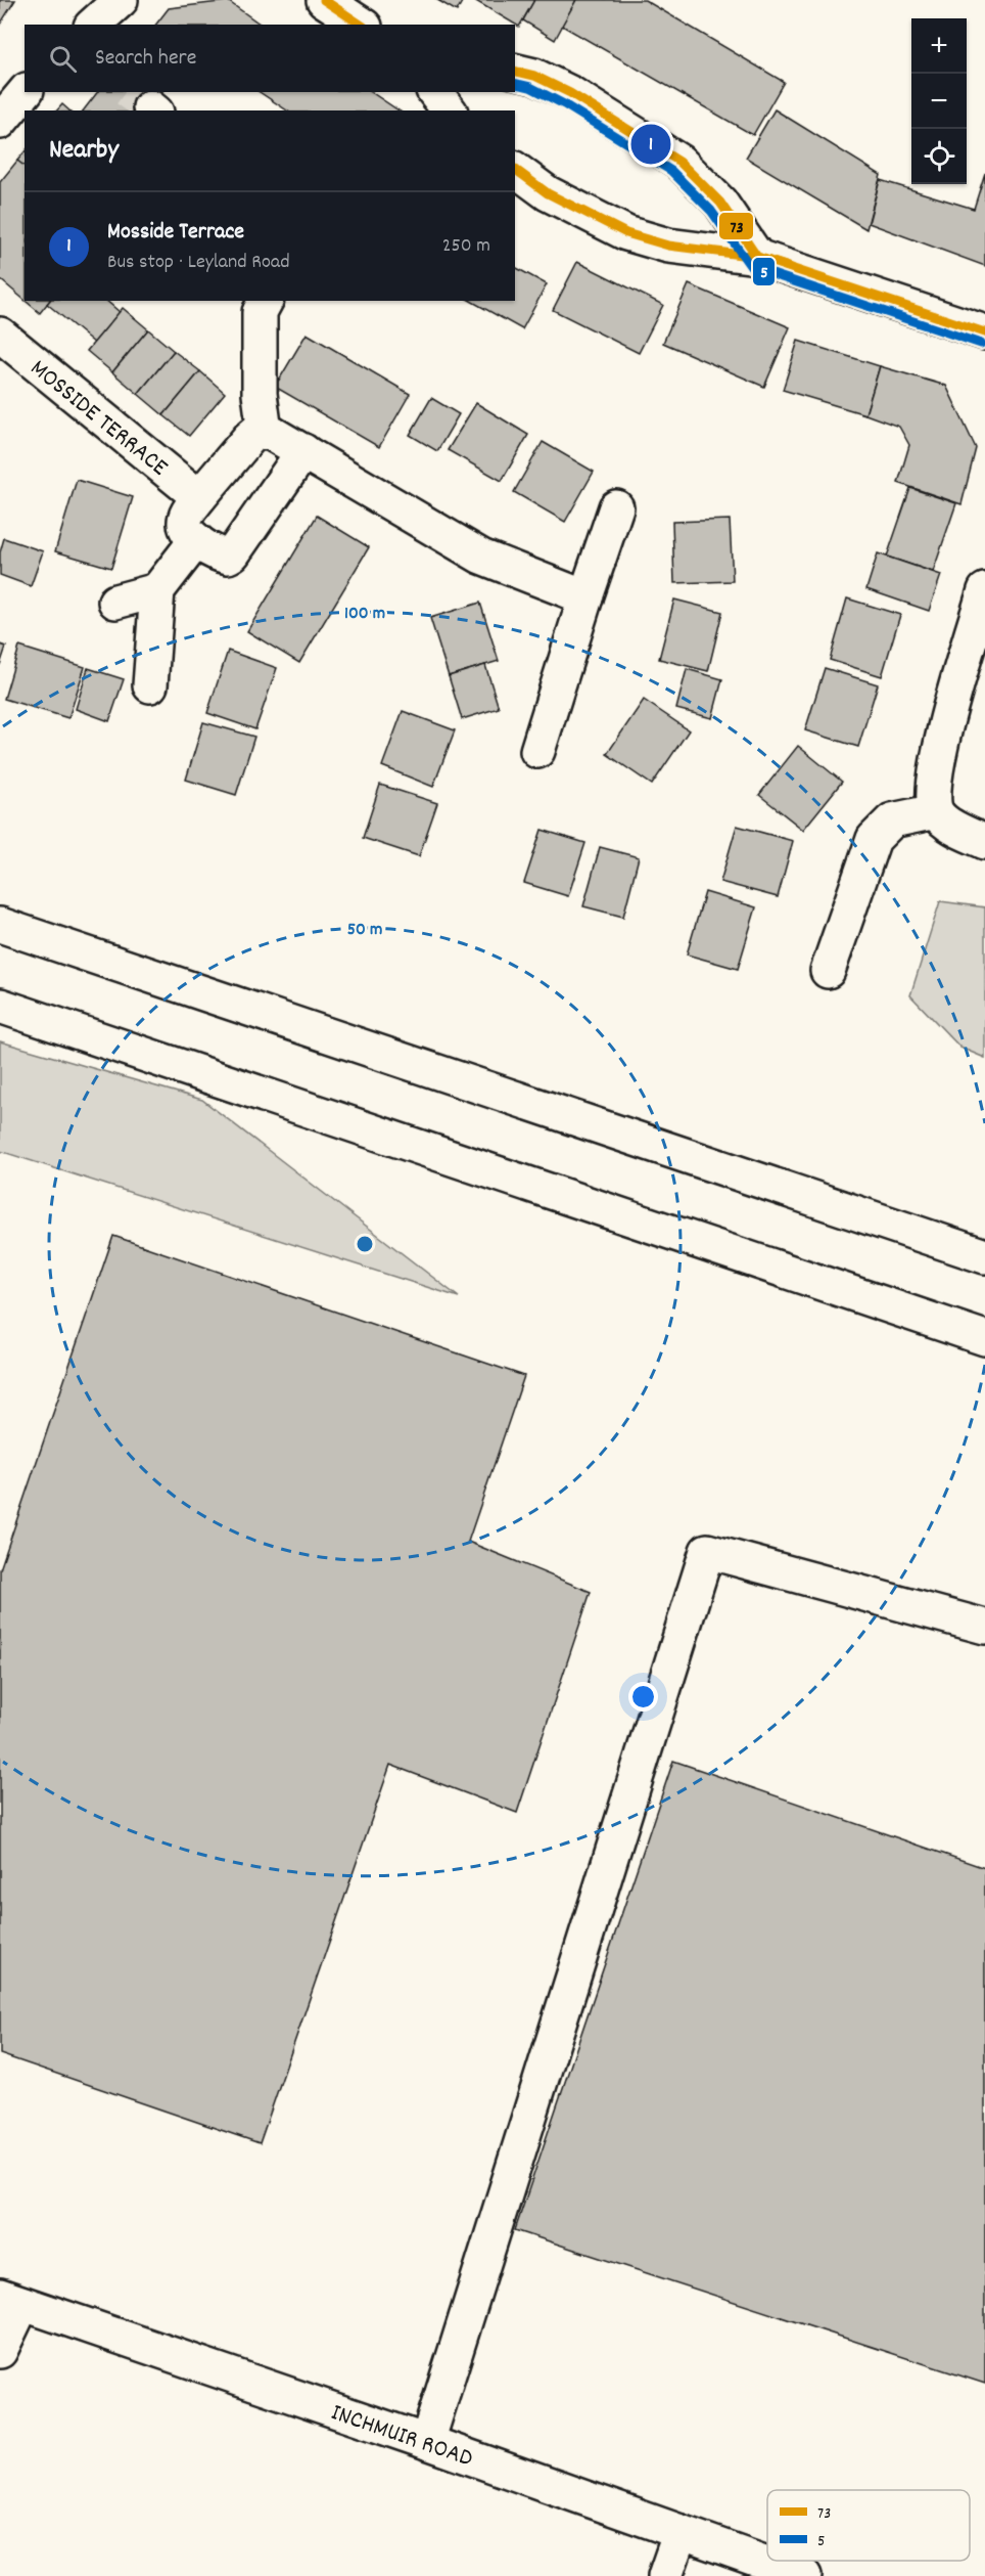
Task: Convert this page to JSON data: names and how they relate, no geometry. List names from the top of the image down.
{
  "streets": {
    "street": ["MOSSIDE TERRACE", "INCHMUIR ROAD"]
  },
  "lines": ["transit line 73", "transit line 5"],
  "legend": ["73", "5"],
  "page": {
    "map_buttons": ["+", "−"],
    "search": "Search here",
    "heading": "Nearby",
    "pins": "1",
    "list": [
      {
        "mark": "1",
        "name": "Mosside Terrace",
        "note": "Bus stop · Leyland Road",
        "value": "250 m"
      }
    ]
  },
  "rings": ["100 m", "50 m"]
}
